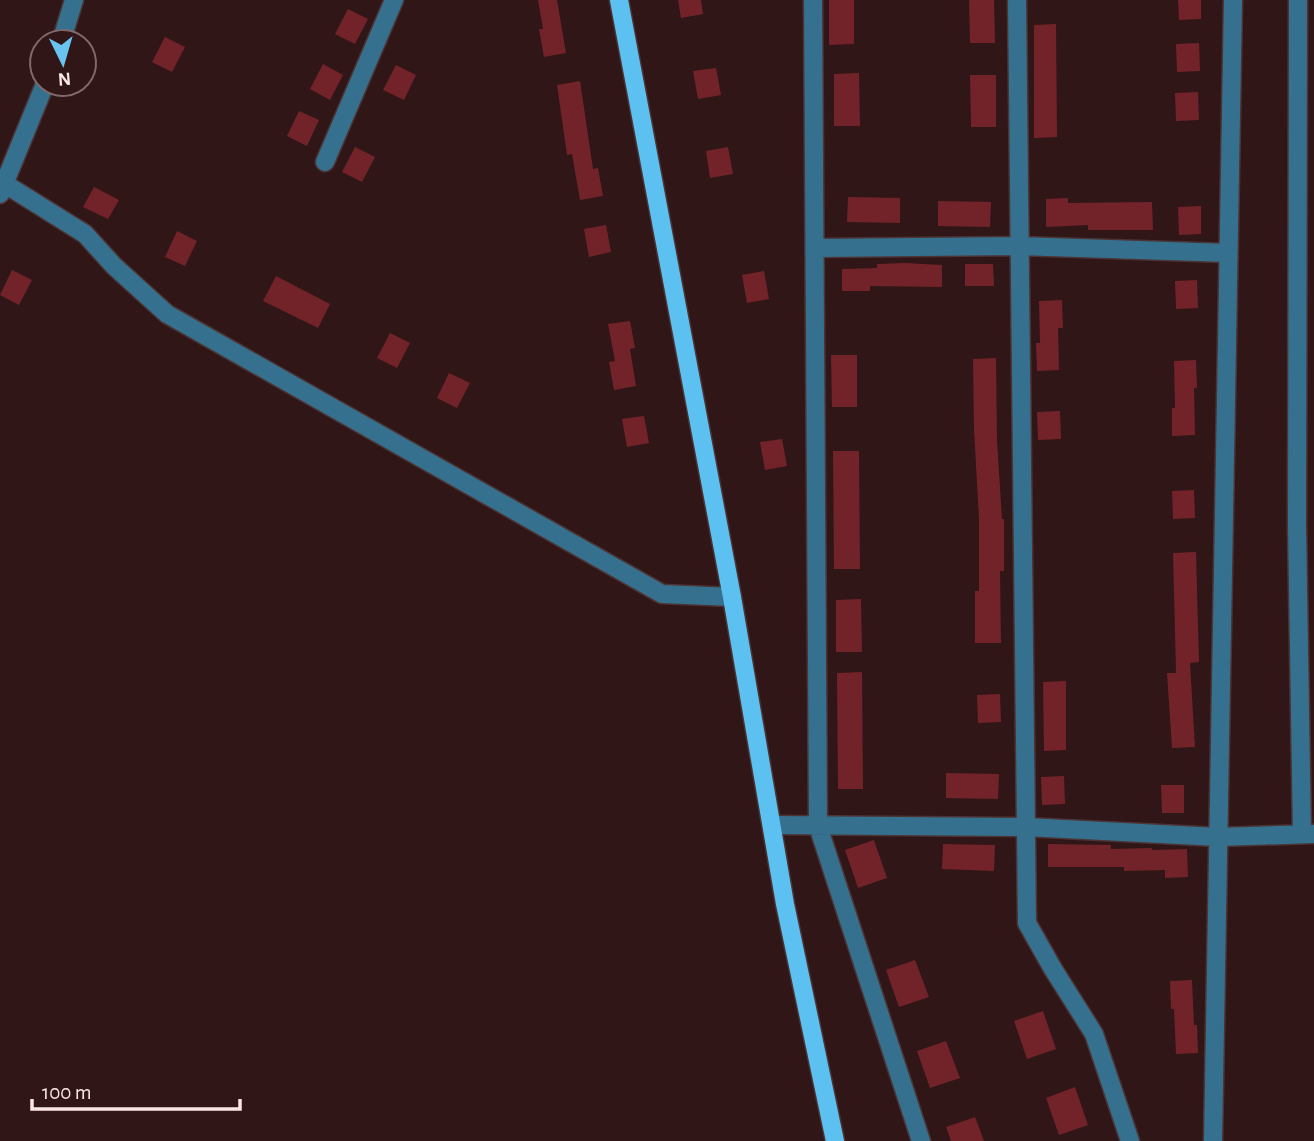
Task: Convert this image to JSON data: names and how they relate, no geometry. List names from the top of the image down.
{
  "scale_bar": "100 m",
  "north": "bottom"
}
